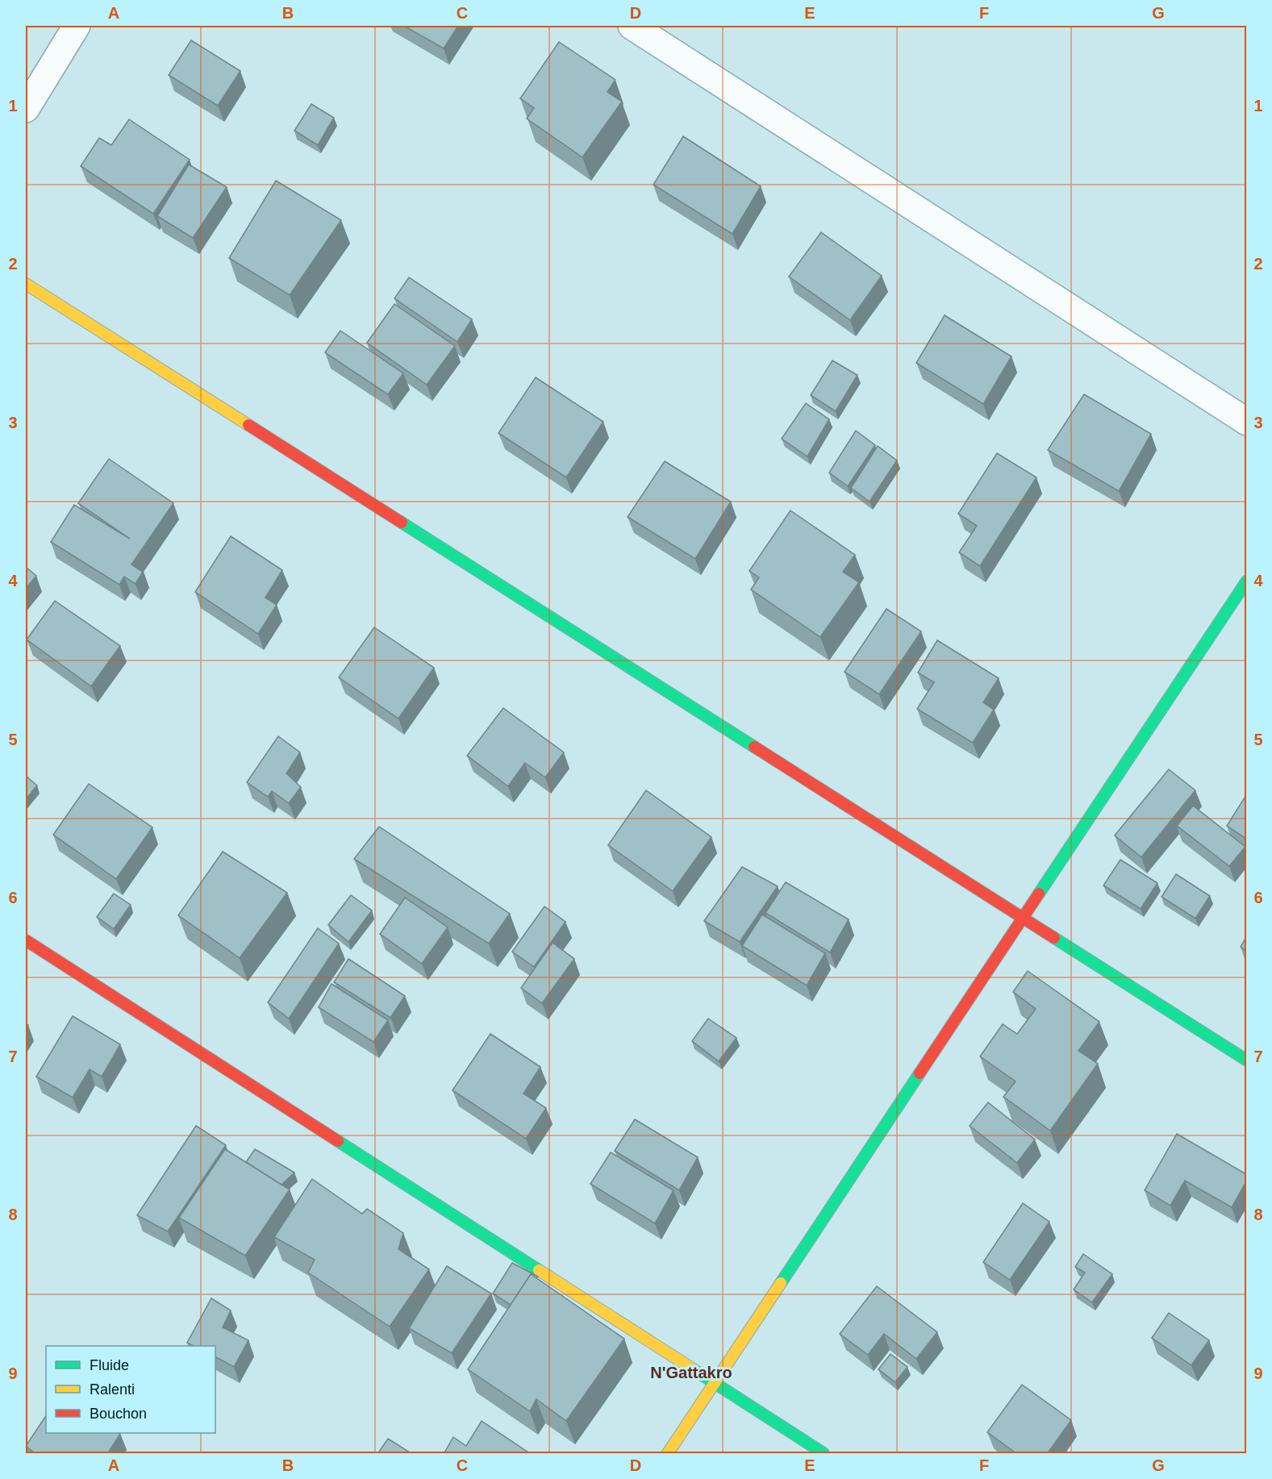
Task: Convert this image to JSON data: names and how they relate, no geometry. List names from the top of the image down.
{
  "districts": ["N'Gattakro"],
  "legend": ["Fluide", "Ralenti", "Bouchon"],
  "grid": {
    "columns": [
      "A",
      "B",
      "C",
      "D",
      "E",
      "F",
      "G"
    ],
    "rows": [
      "1",
      "2",
      "3",
      "4",
      "5",
      "6",
      "7",
      "8",
      "9"
    ]
  }
}
